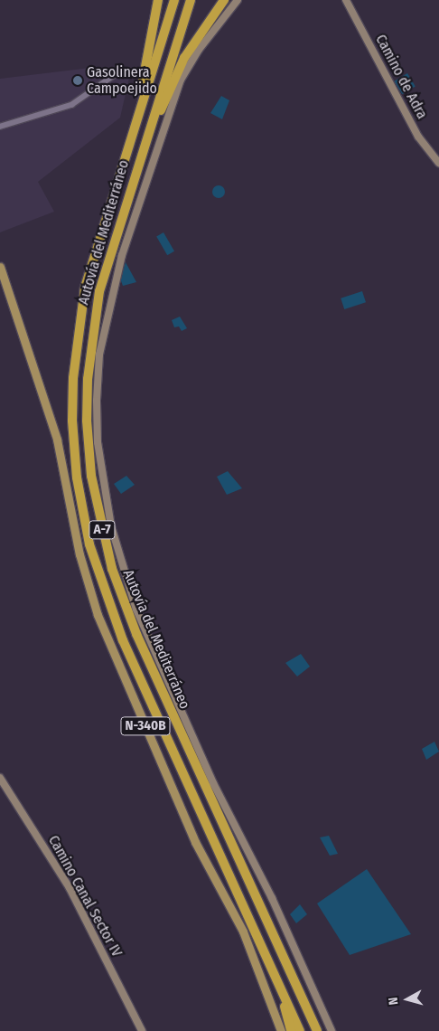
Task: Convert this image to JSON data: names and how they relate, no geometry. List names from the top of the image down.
{
  "streets": {
    "highway": ["Autovía del Mediterráneo", "A-7"],
    "main road": ["N-340B"],
    "street": ["Camino de Adra", "Camino Canal Sector IV"]
  },
  "places": ["Gasolinera Campoejido"],
  "north": "left"
}
